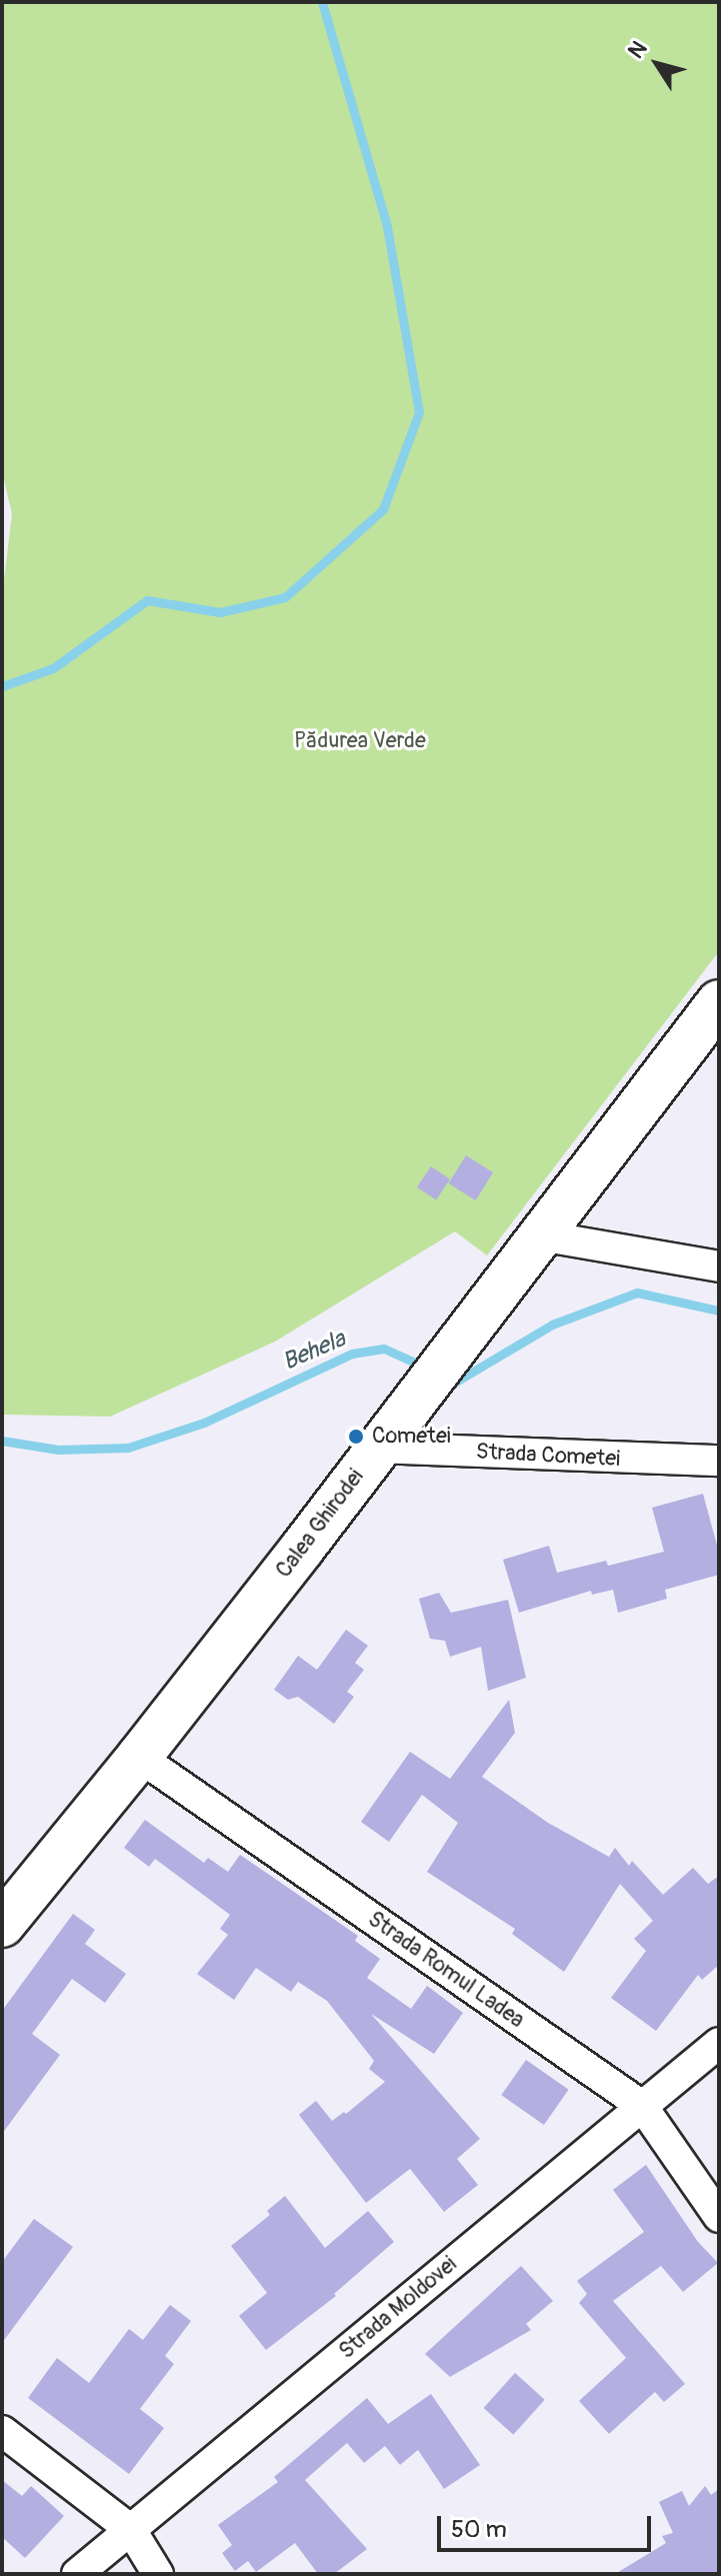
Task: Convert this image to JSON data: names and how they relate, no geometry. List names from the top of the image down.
{
  "streets": {
    "street": [
      "Strada Cometei",
      "Calea Ghirodei",
      "Strada Romul Ladea",
      "Strada Moldovei"
    ]
  },
  "crossings": [
    ["Strada Cometei", "Calea Ghirodei"],
    ["Calea Ghirodei", "Strada Romul Ladea"],
    ["Strada Romul Ladea", "Strada Moldovei"]
  ],
  "water": ["Behela"],
  "parks": ["Pădurea Verde"],
  "places": ["Cometei"],
  "scale_bar": "50 m",
  "north": "top left"
}
